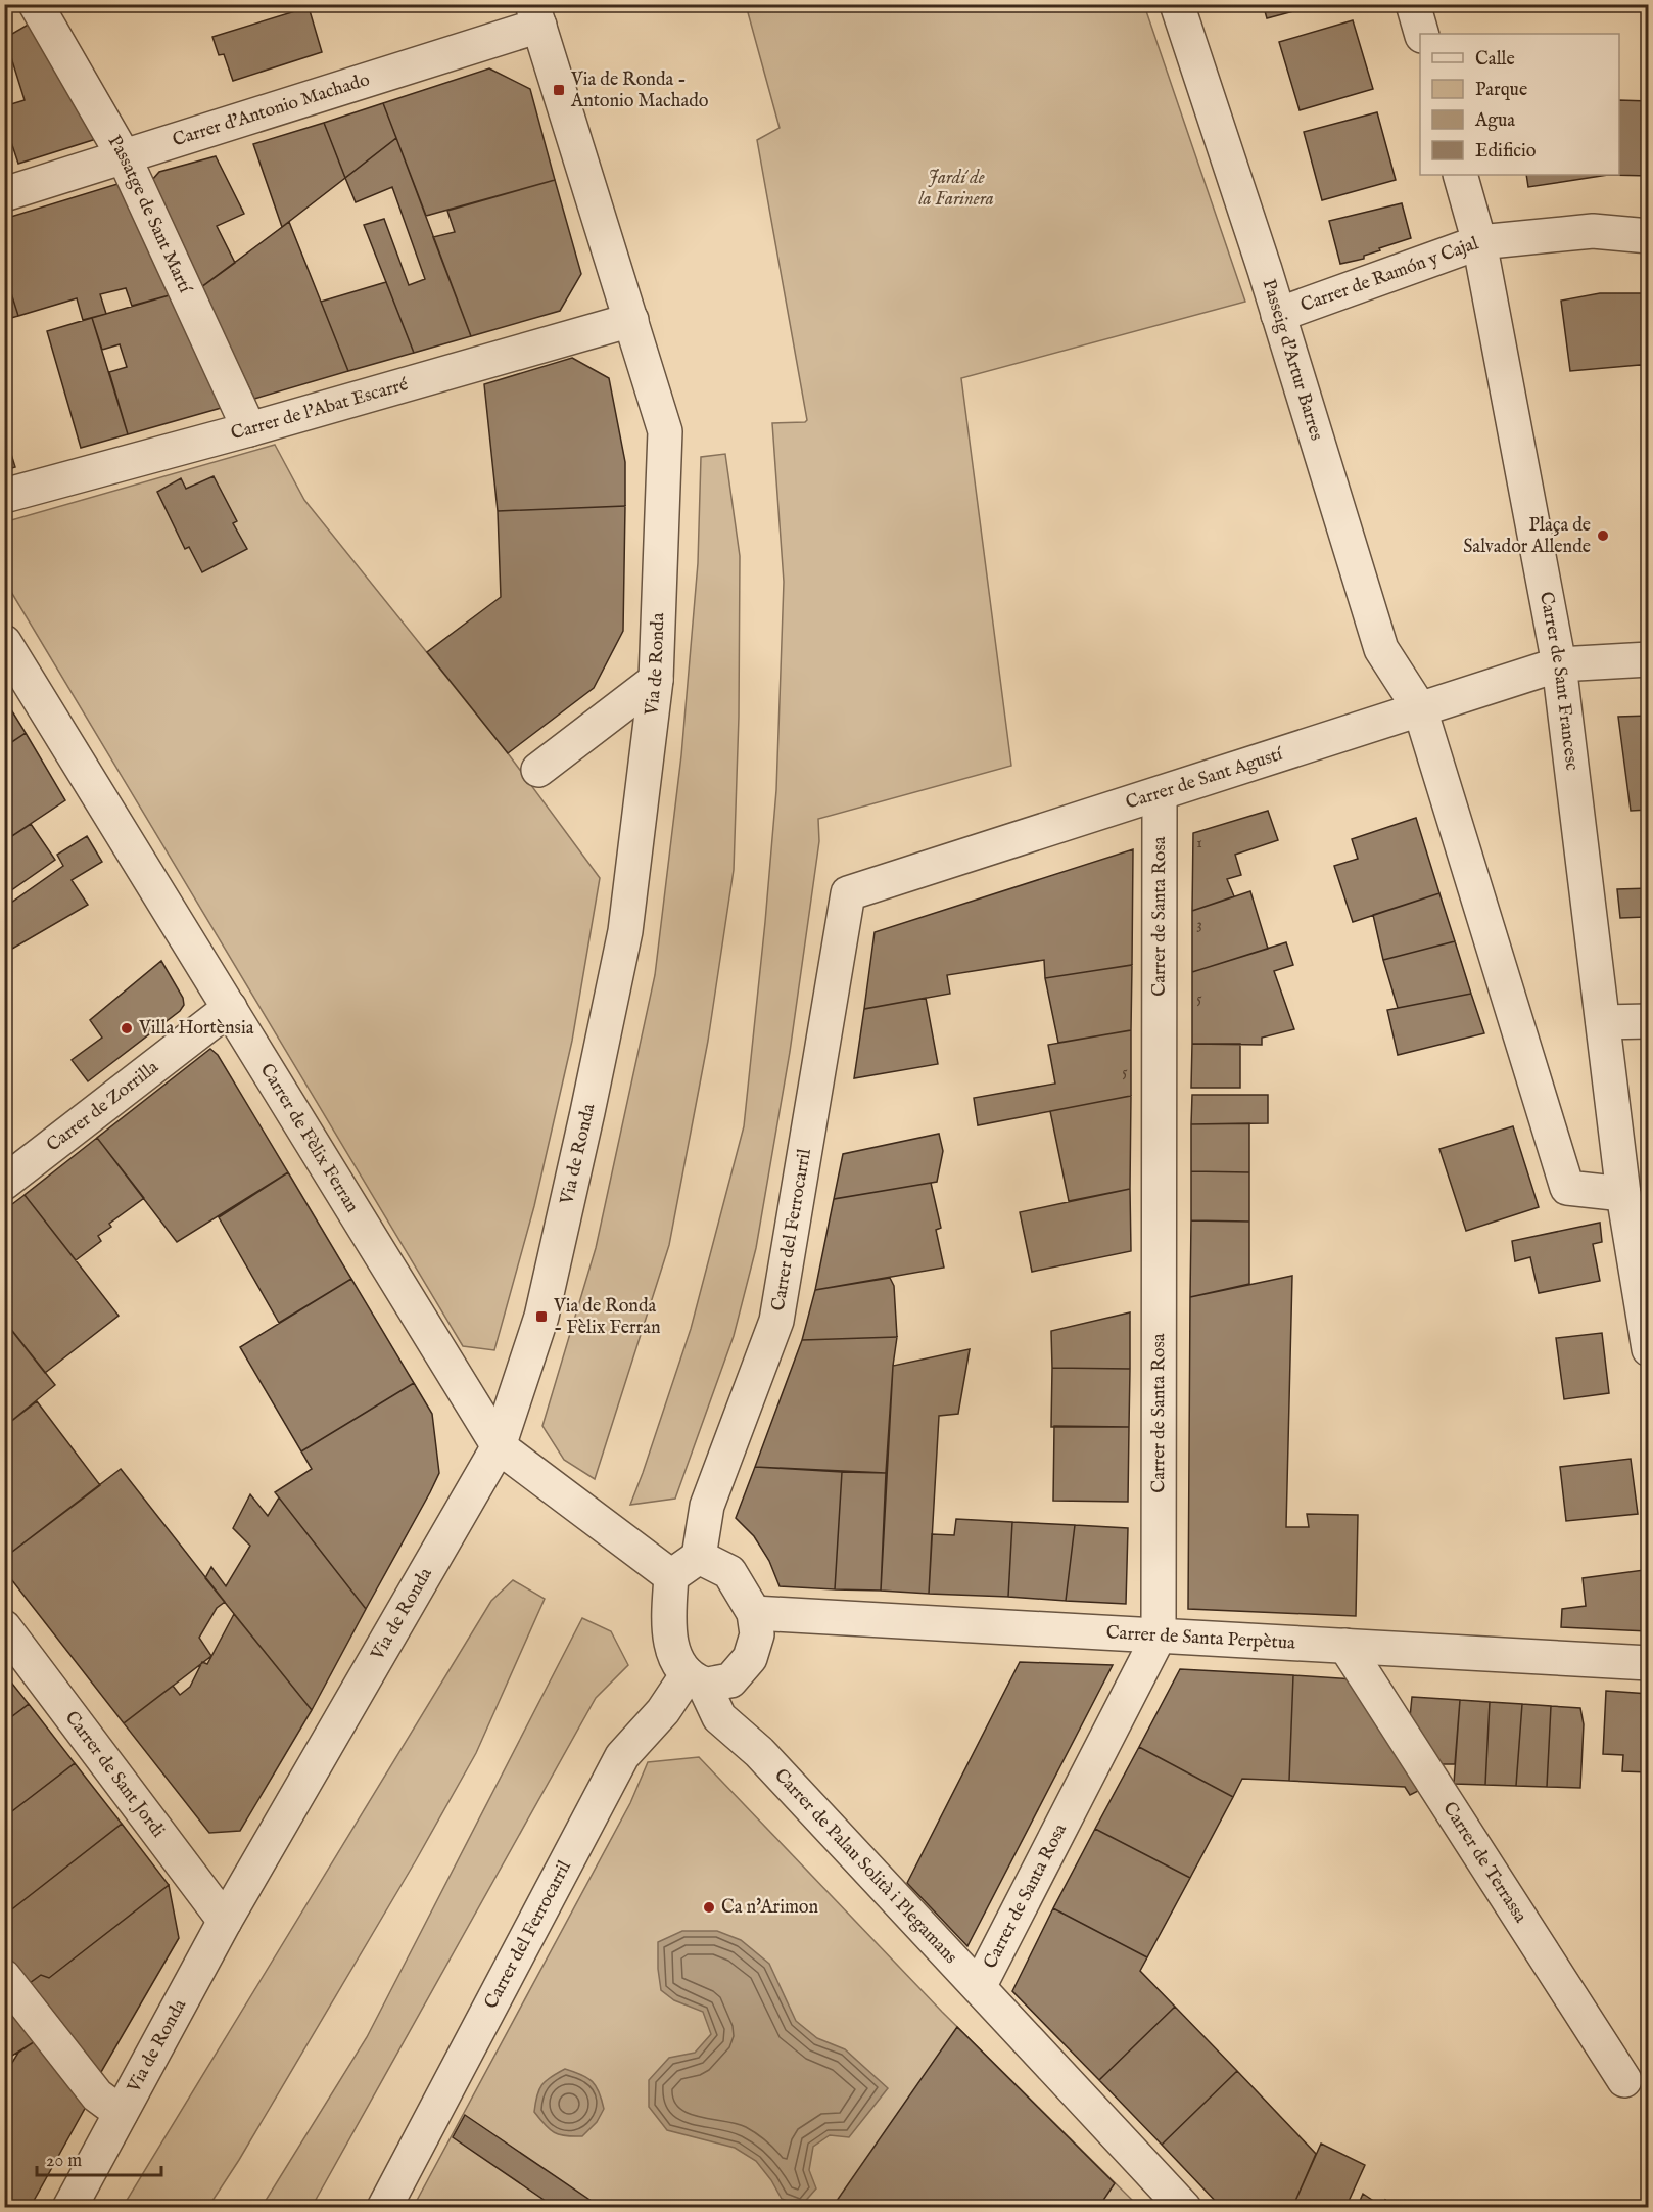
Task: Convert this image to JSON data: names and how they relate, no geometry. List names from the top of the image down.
{
  "streets": {
    "street": [
      "Carrer d'Antonio Machado",
      "Passatge de Sant Martí",
      "Carrer de Ramón y Cajal",
      "Passeig d'Artur Barres",
      "Carrer de l'Abat Escarré",
      "Via de Ronda",
      "Carrer de Sant Francesc",
      "Carrer de Sant Agustí",
      "Carrer de Santa Rosa",
      "Carrer de Zorrilla",
      "Carrer de Fèlix Ferran",
      "Carrer del Ferrocarril",
      "Carrer de Santa Perpètua",
      "Carrer de Sant Jordi",
      "Carrer de Terrassa",
      "Carrer de Palau Solità i Plegamans"
    ]
  },
  "crossings": [
    ["Carrer d'Antonio Machado", "Passatge de Sant Martí"],
    ["Carrer d'Antonio Machado", "Via de Ronda"],
    ["Passatge de Sant Martí", "Carrer de l'Abat Escarré"],
    ["Carrer de Ramón y Cajal", "Passeig d'Artur Barres"],
    ["Carrer de Ramón y Cajal", "Carrer de Sant Francesc"],
    ["Passeig d'Artur Barres", "Carrer de Sant Agustí"],
    ["Carrer de l'Abat Escarré", "Via de Ronda"],
    ["Via de Ronda", "Carrer de Fèlix Ferran"],
    ["Via de Ronda", "Carrer de Sant Jordi"],
    ["Carrer de Sant Francesc", "Carrer de Sant Agustí"],
    ["Carrer de Sant Agustí", "Carrer de Santa Rosa"],
    ["Carrer de Sant Agustí", "Carrer del Ferrocarril"],
    ["Carrer de Santa Rosa", "Carrer de Santa Perpètua"],
    ["Carrer de Santa Rosa", "Carrer de Palau Solità i Plegamans"],
    ["Carrer de Zorrilla", "Carrer de Fèlix Ferran"],
    ["Carrer del Ferrocarril", "Carrer de Santa Perpètua"],
    ["Carrer del Ferrocarril", "Carrer de Palau Solità i Plegamans"],
    ["Carrer de Santa Perpètua", "Carrer de Terrassa"],
    ["Carrer de Santa Perpètua", "Carrer de Palau Solità i Plegamans"]
  ],
  "parks": ["Jardí de la Farinera"],
  "places": {
    "transit": ["Via de Ronda - Antonio Machado", "Via de Ronda - Fèlix Ferran"],
    "other": ["Plaça de Salvador Allende", "Villa Hortènsia", "Ca n'Arimon"]
  },
  "house_numbers": [
    "1",
    "3",
    "5",
    "5"
  ],
  "legend": [
    "Calle",
    "Parque",
    "Agua",
    "Edificio"
  ],
  "scale_bar": "20 m"
}
